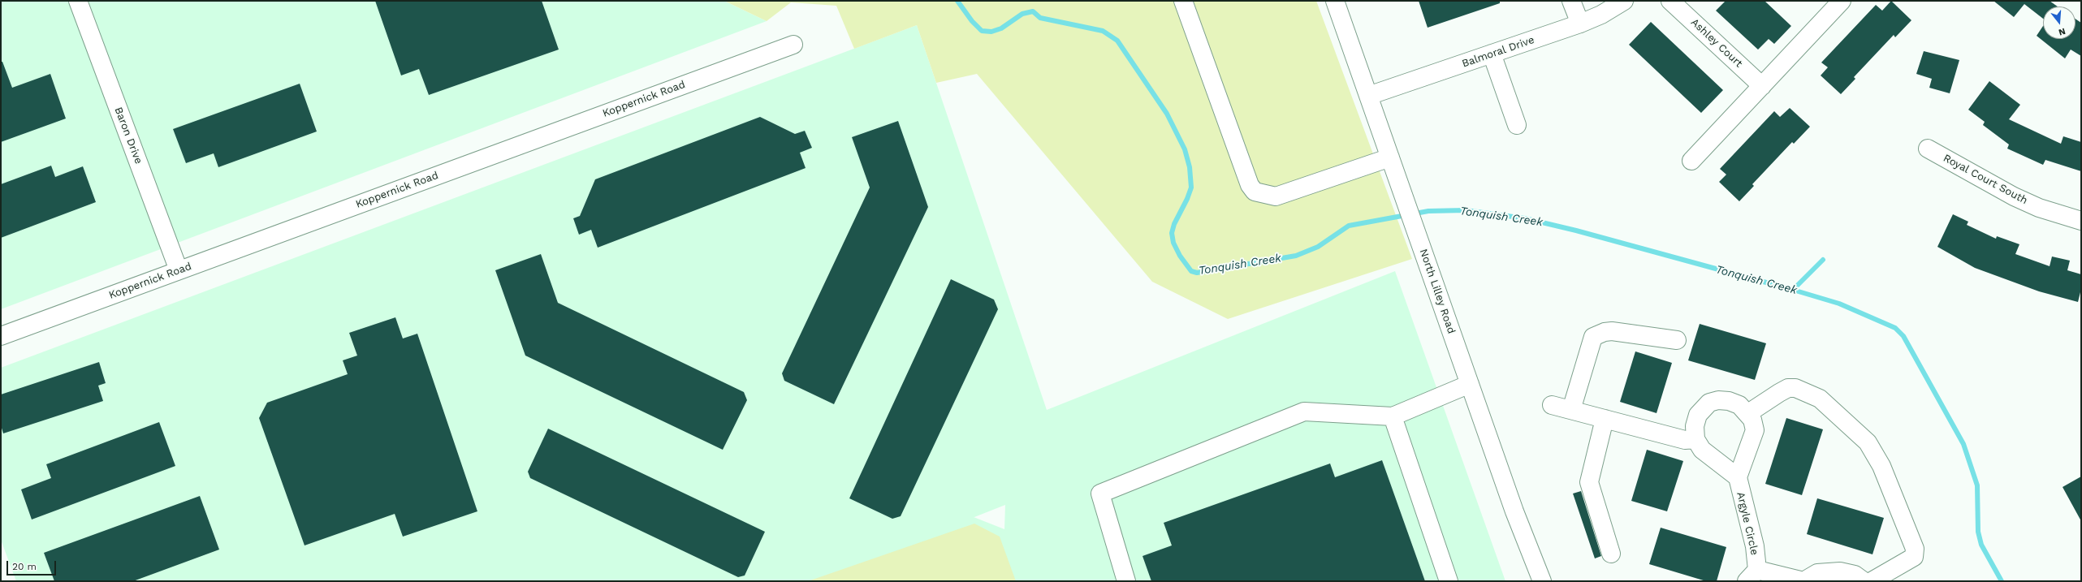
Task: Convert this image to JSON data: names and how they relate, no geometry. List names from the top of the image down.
{
  "streets": {
    "street": [
      "Ashley Court",
      "Balmoral Drive",
      "Koppernick Road",
      "Baron Drive",
      "Royal Court South",
      "North Lilley Road",
      "Argyle Circle"
    ]
  },
  "crossings": [
    ["Balmoral Drive", "North Lilley Road"],
    ["Koppernick Road", "Baron Drive"]
  ],
  "water": ["Tonquish Creek"],
  "scale_bar": "20 m",
  "north": "bottom"
}
